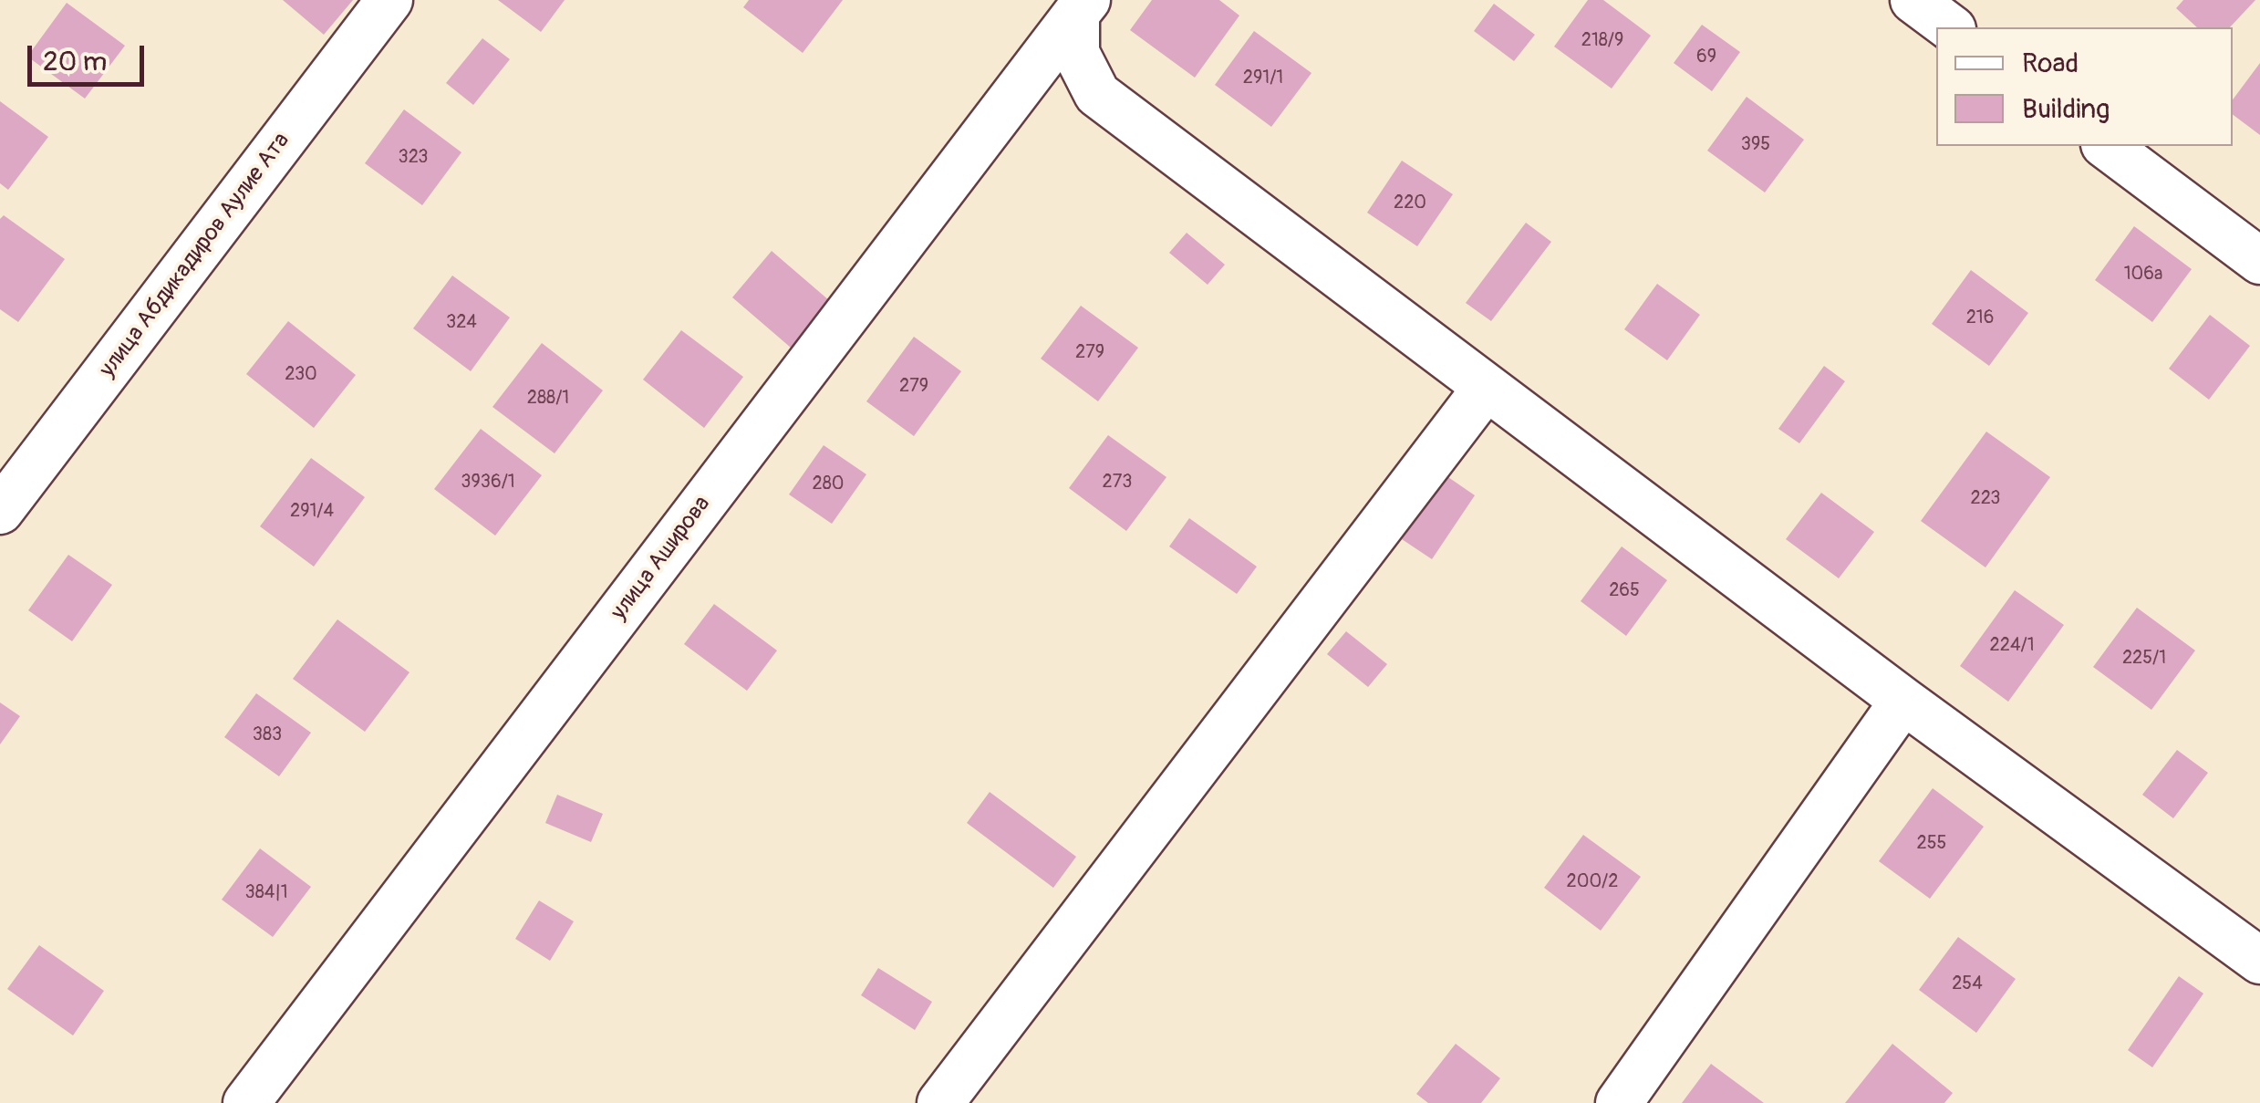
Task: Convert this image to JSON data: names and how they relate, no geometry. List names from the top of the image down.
{
  "streets": {
    "street": ["улица Абдикадиров Аулие Ата", "улица Аширова"]
  },
  "house_numbers": [
    "218/9",
    "69",
    "291/1",
    "395",
    "323",
    "220",
    "106а",
    "216",
    "324",
    "279",
    "230",
    "279",
    "288/1",
    "3936/1",
    "273",
    "280",
    "223",
    "291/4",
    "265",
    "224/1",
    "225/1",
    "383",
    "255",
    "200/2",
    "384|1",
    "254"
  ],
  "legend": ["Road", "Building"],
  "scale_bar": "20 m"
}
